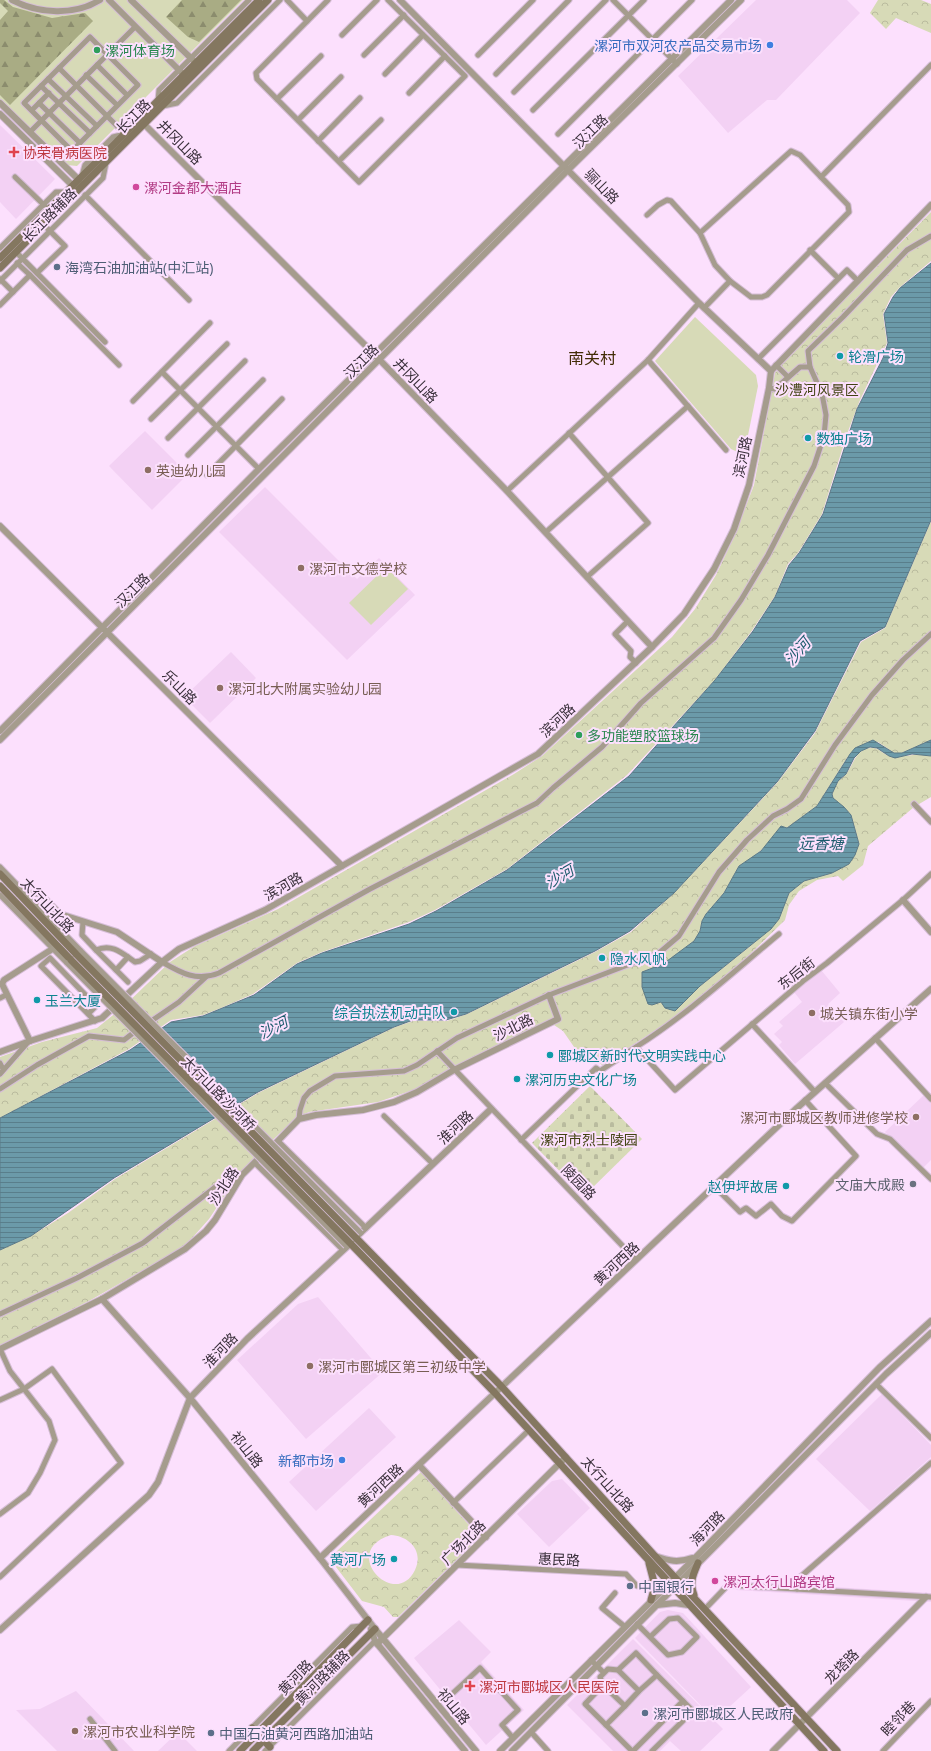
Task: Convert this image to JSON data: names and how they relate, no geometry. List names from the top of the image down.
{
  "streets": {
    "main road": [
      "长江路",
      "太行山北路",
      "太行山路沙河桥",
      "黄河路"
    ],
    "street": [
      "汉江路",
      "井冈山路",
      "骊山路",
      "长江路辅路",
      "滨河路",
      "乐山路",
      "东后街",
      "沙北路",
      "淮河路",
      "陵园路",
      "黄河西路",
      "祁山路",
      "海河路",
      "广场北路",
      "惠民路",
      "龙塔路",
      "黄河路辅路",
      "睦邻巷"
    ]
  },
  "crossings": [
    ["长江路", "井冈山路"],
    ["长江路", "长江路辅路"],
    ["汉江路", "井冈山路"],
    ["汉江路", "骊山路"],
    ["汉江路", "乐山路"],
    ["井冈山路", "滨河路"],
    ["骊山路", "滨河路"],
    ["滨河路", "乐山路"],
    ["太行山北路", "太行山路沙河桥"],
    ["太行山北路", "淮河路"],
    ["太行山北路", "黄河西路"],
    ["太行山北路", "海河路"],
    ["太行山北路", "广场北路"],
    ["太行山北路", "龙塔路"],
    ["沙北路", "陵园路"],
    ["沙北路", "祁山路"],
    ["太行山路沙河桥", "淮河路"],
    ["淮河路", "陵园路"],
    ["淮河路", "祁山路"],
    ["陵园路", "黄河西路"],
    ["黄河西路", "祁山路"],
    ["祁山路", "广场北路"],
    ["祁山路", "黄河路"],
    ["祁山路", "黄河路辅路"],
    ["广场北路", "惠民路"],
    ["广场北路", "黄河路辅路"],
    ["黄河路", "黄河路辅路"]
  ],
  "districts": ["南关村"],
  "water": ["沙河", "远香塘"],
  "parks": ["沙澧河风景区", "漯河市烈士陵园"],
  "places": {
    "other": [
      "漯河市双河农产品交易市场",
      "漯河体育场",
      "漯河金都大酒店",
      "海湾石油加油站(中汇站)",
      "轮滑广场",
      "数独广场",
      "英迪幼儿园",
      "漯河市文德学校",
      "漯河北大附属实验幼儿园",
      "多功能塑胶篮球场",
      "隐水风帆",
      "玉兰大厦",
      "综合执法机动中队",
      "城关镇东街小学",
      "郾城区新时代文明实践中心",
      "漯河历史文化广场",
      "漯河市郾城区教师进修学校",
      "文庙大成殿",
      "赵伊坪故居",
      "漯河市郾城区第三初级中学",
      "新都市场",
      "黄河广场",
      "漯河太行山路宾馆",
      "中国银行",
      "漯河市郾城区人民政府",
      "漯河市农业科学院",
      "中国石油黄河西路加油站"
    ],
    "health": ["协荣骨病医院", "漯河市郾城区人民医院"]
  }
}
